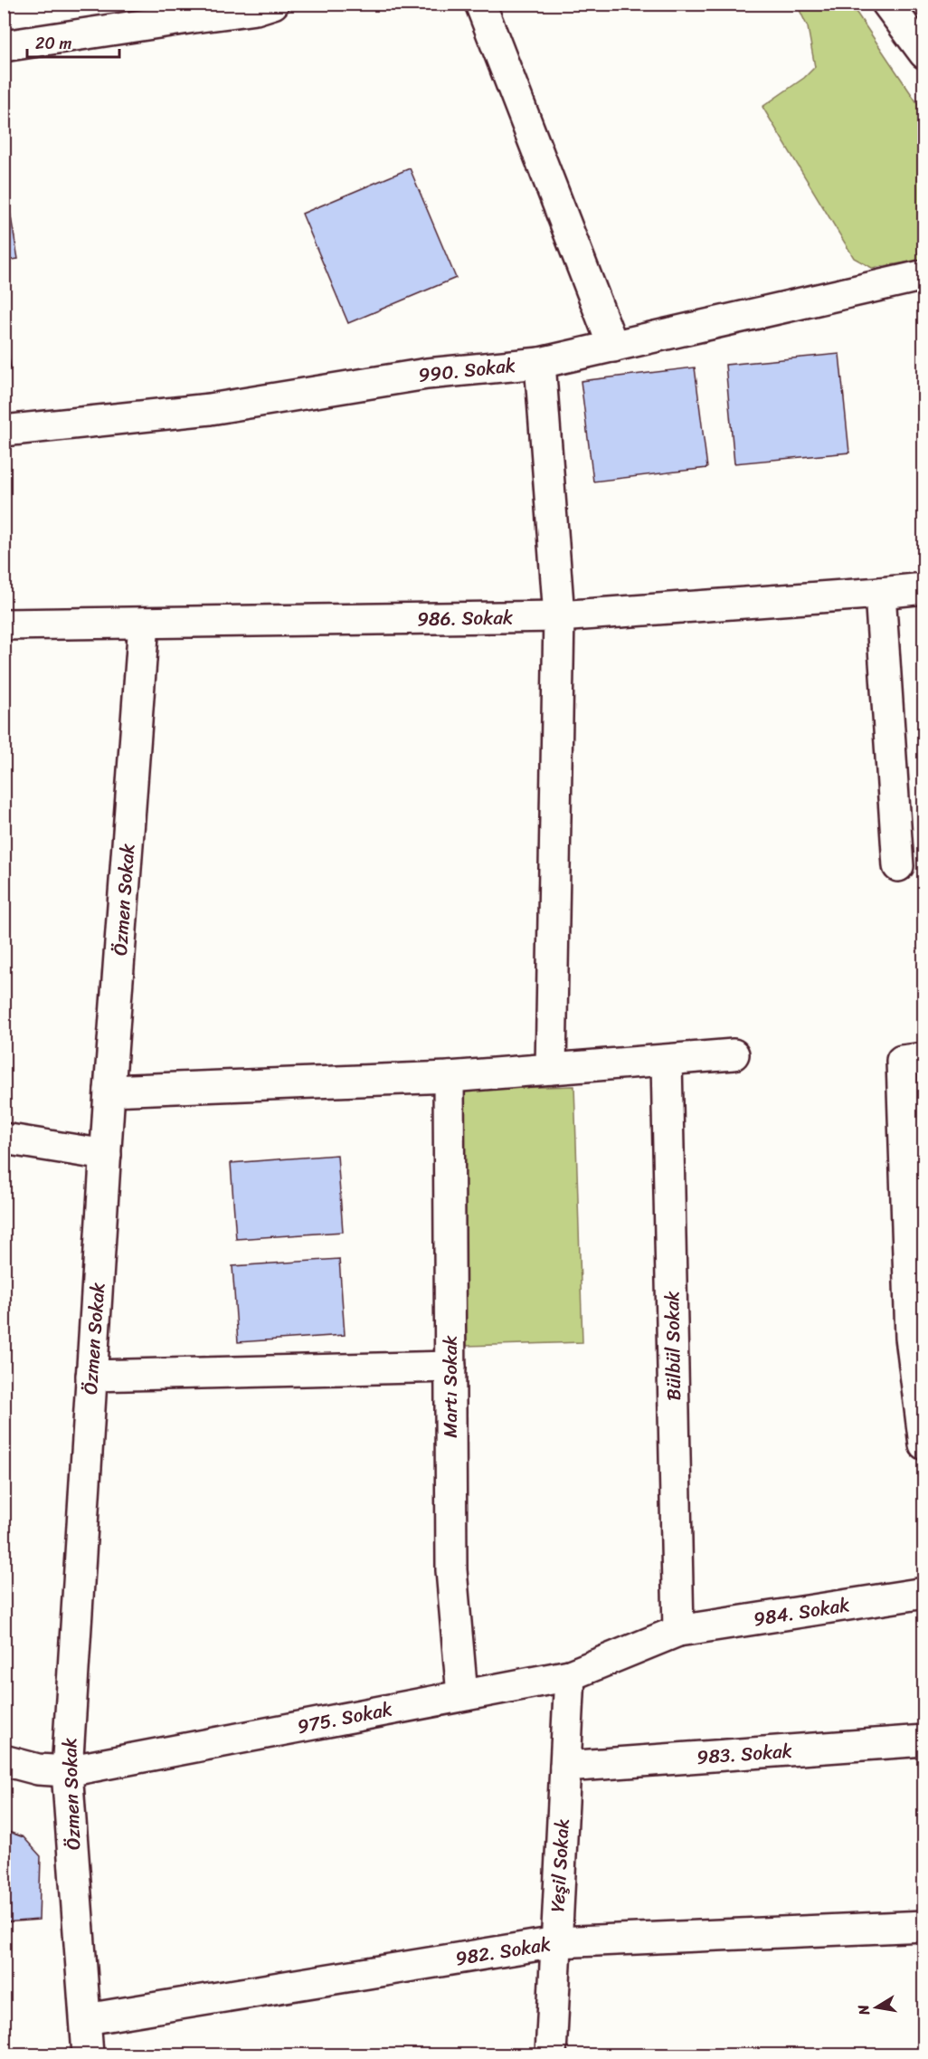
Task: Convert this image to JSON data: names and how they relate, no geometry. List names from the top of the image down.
{
  "streets": {
    "street": [
      "990. Sokak",
      "986. Sokak",
      "Özmen Sokak",
      "Bülbül Sokak",
      "Martı Sokak",
      "984. Sokak",
      "975. Sokak",
      "983. Sokak",
      "Yeşil Sokak",
      "982. Sokak"
    ]
  },
  "crossings": [
    ["986. Sokak", "Özmen Sokak"],
    ["Özmen Sokak", "975. Sokak"],
    ["Özmen Sokak", "982. Sokak"],
    ["Bülbül Sokak", "984. Sokak"],
    ["Bülbül Sokak", "975. Sokak"],
    ["Martı Sokak", "975. Sokak"],
    ["984. Sokak", "975. Sokak"],
    ["975. Sokak", "Yeşil Sokak"],
    ["983. Sokak", "Yeşil Sokak"],
    ["Yeşil Sokak", "982. Sokak"]
  ],
  "scale_bar": "20 m",
  "north": "left"
}
